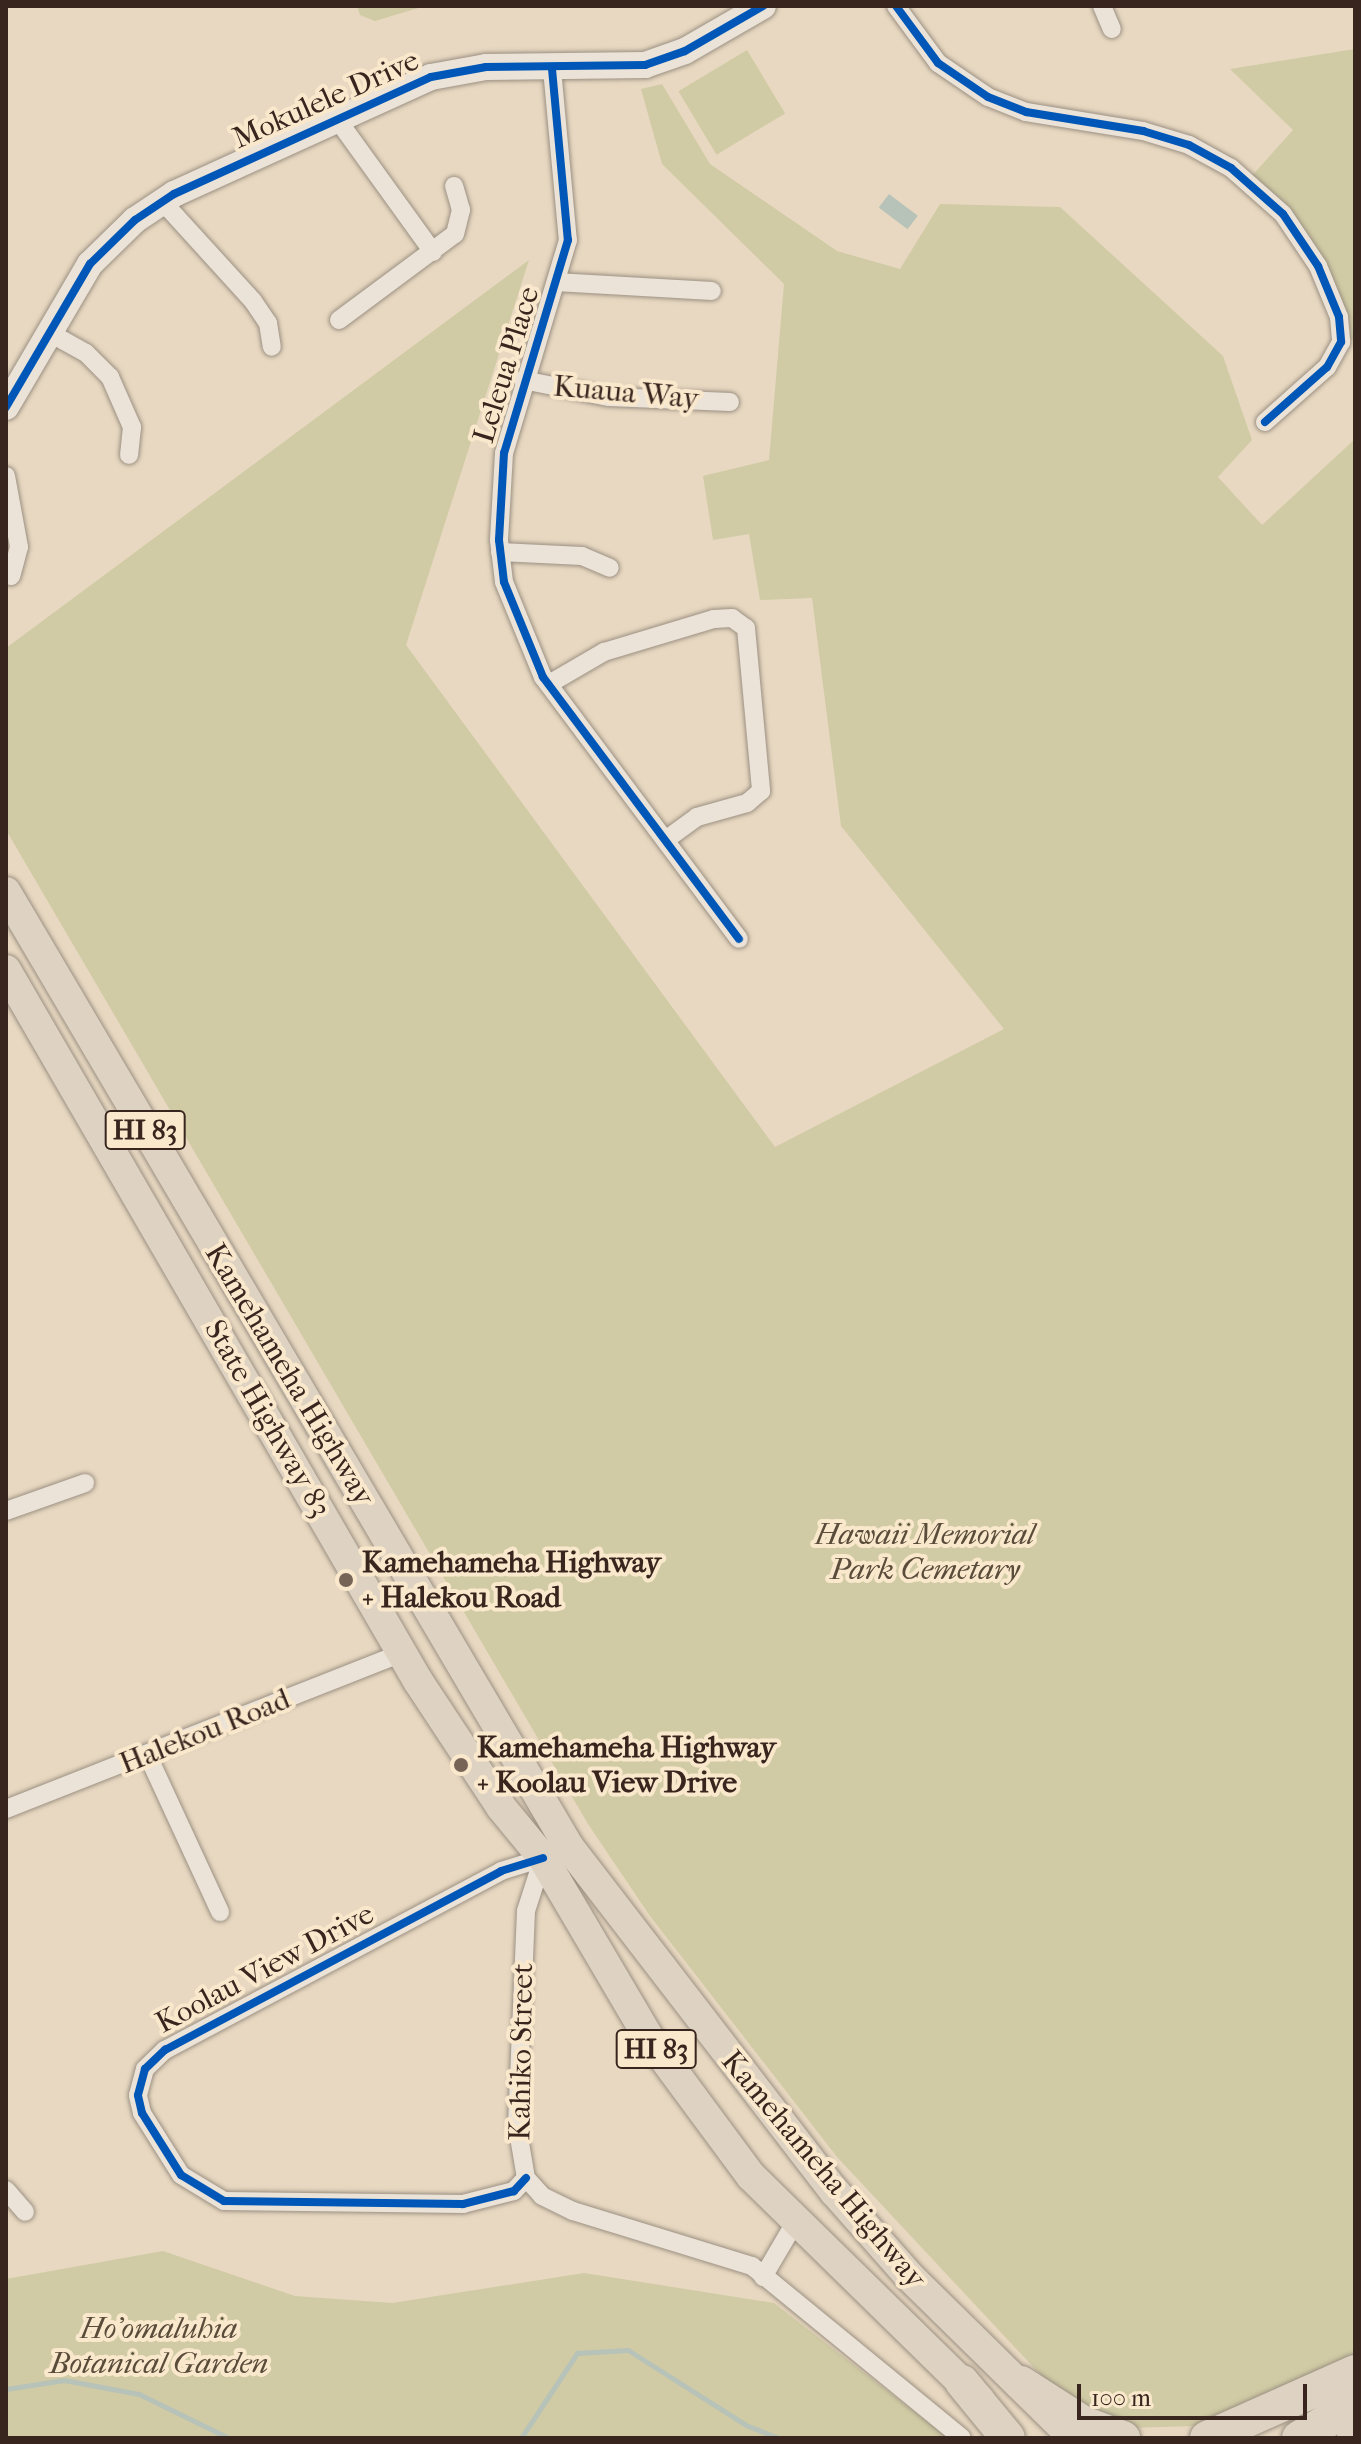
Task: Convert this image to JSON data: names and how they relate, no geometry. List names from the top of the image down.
{
  "streets": {
    "main road": ["HI 83", "Kamehameha Highway", "State Highway 83"],
    "street": [
      "Mokulele Drive",
      "Leleua Place",
      "Kuaua Way",
      "Halekou Road",
      "Koolau View Drive",
      "Kahiko Street"
    ]
  },
  "crossings": [
    ["Mokulele Drive", "Leleua Place"],
    ["Leleua Place", "Kuaua Way"],
    ["Kamehameha Highway", "State Highway 83"],
    ["Kamehameha Highway", "Koolau View Drive"],
    ["Kamehameha Highway", "Kahiko Street"],
    ["State Highway 83", "Halekou Road"],
    ["State Highway 83", "Koolau View Drive"],
    ["State Highway 83", "Kahiko Street"],
    ["Koolau View Drive", "Kahiko Street"]
  ],
  "parks": ["Hawaii Memorial Park Cemetary", "Ho'omaluhia Botanical Garden"],
  "places": ["Kamehameha Highway + Halekou Road", "Kamehameha Highway + Koolau View Drive"],
  "scale_bar": "100 m"
}
